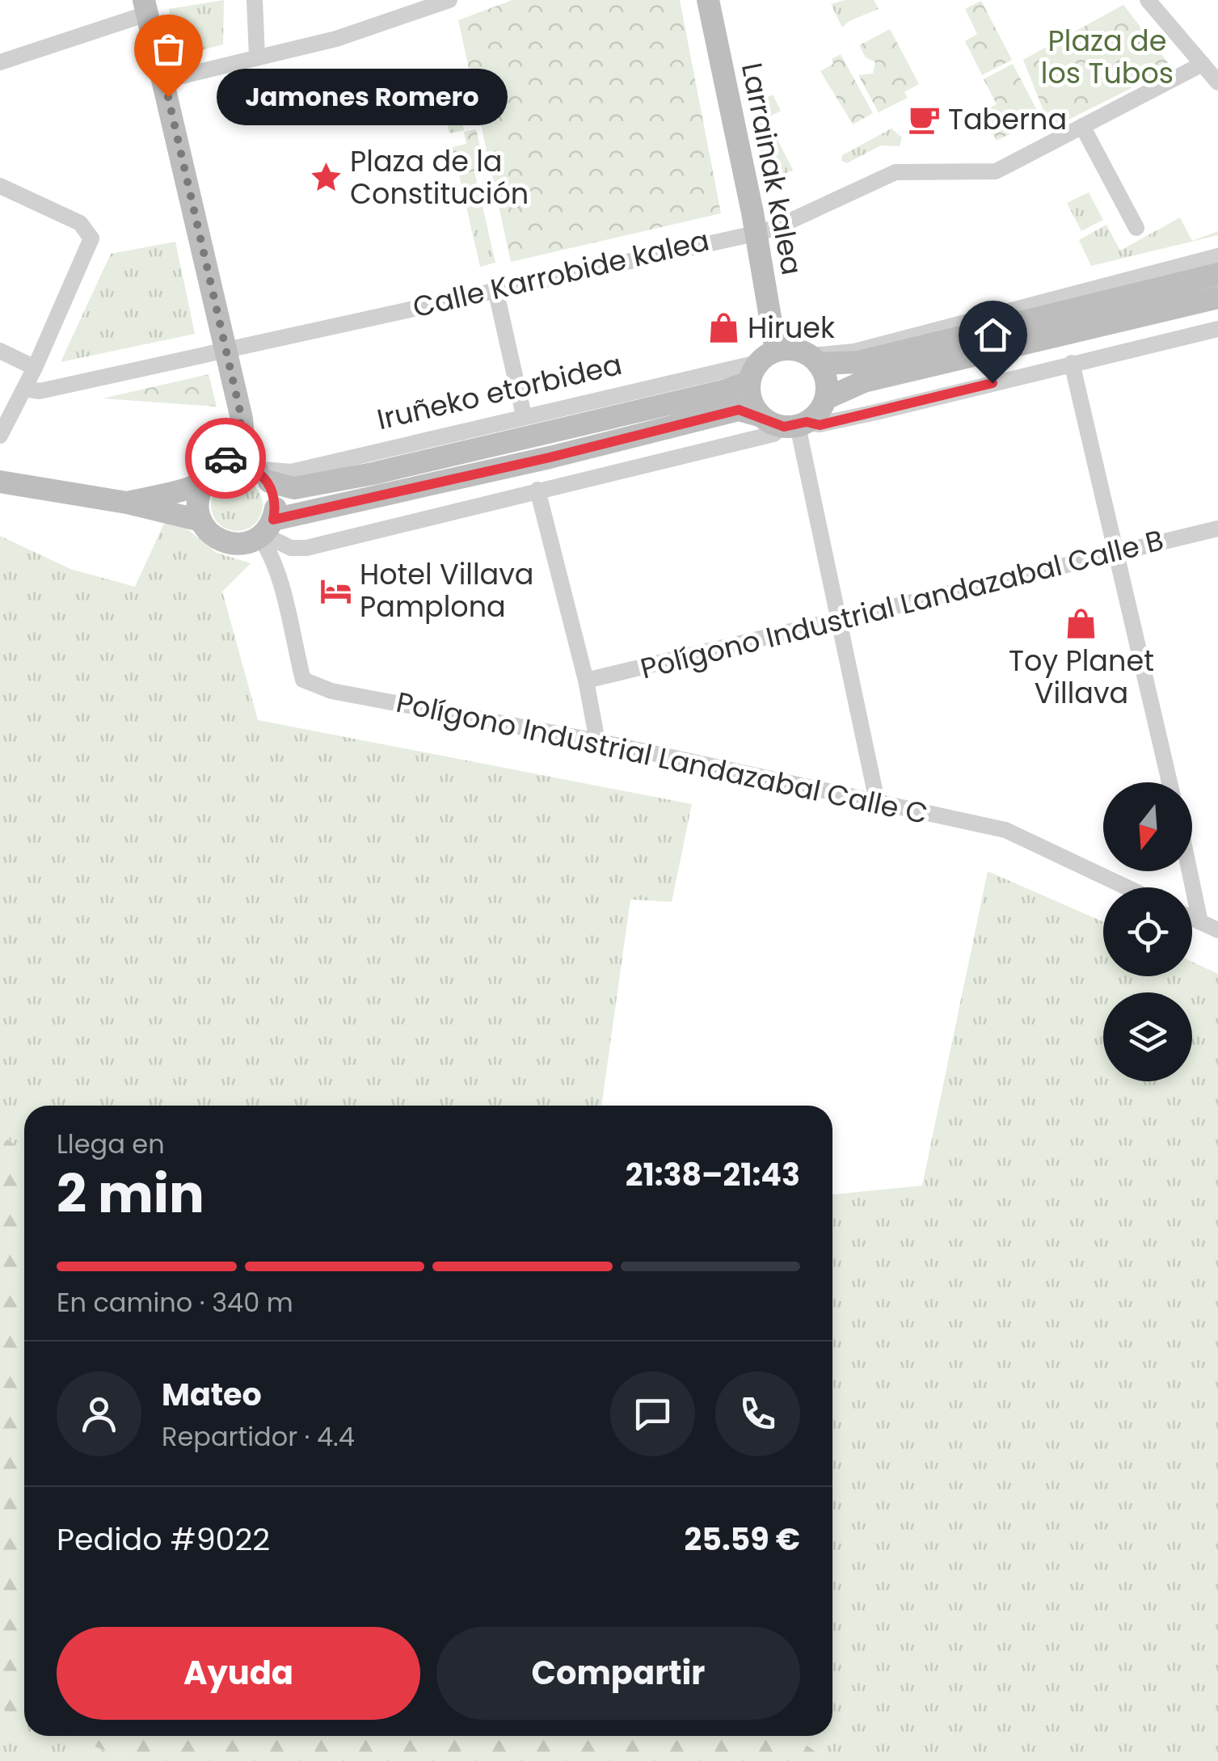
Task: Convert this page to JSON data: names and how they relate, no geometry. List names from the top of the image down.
{
  "streets": {
    "main road": ["Larrainak kalea", "Iruñeko etorbidea"],
    "street": ["Calle Karrobide kalea", "Polígono Industrial Landazabal Calle B", "Polígono Industrial Landazabal Calle C"]
  },
  "crossings": [
    ["Larrainak kalea", "Calle Karrobide kalea"],
    ["Larrainak kalea", "Iruñeko etorbidea"],
    ["Iruñeko etorbidea", "Polígono Industrial Landazabal Calle C"]
  ],
  "parks": ["Plaza de los Tubos"],
  "places": {
    "other": ["Jamones Romero"],
    "cafe": ["Taberna"],
    "place": ["Plaza de la Constitución"],
    "shop": ["Hiruek", "Toy Planet Villava"],
    "hotel": ["Hotel Villava Pamplona"]
  },
  "north": "bottom",
  "page": {
    "bubble": "Jamones Romero",
    "heading": ["2 min", "Llega en", "21:38–21:43"],
    "panel": [
      "Mateo",
      "Repartidor · 4.4",
      "Pedido #9022",
      "25.59 €"
    ],
    "bar": "En camino · 340 m",
    "buttons": ["Ayuda", "Compartir"]
  }
}
